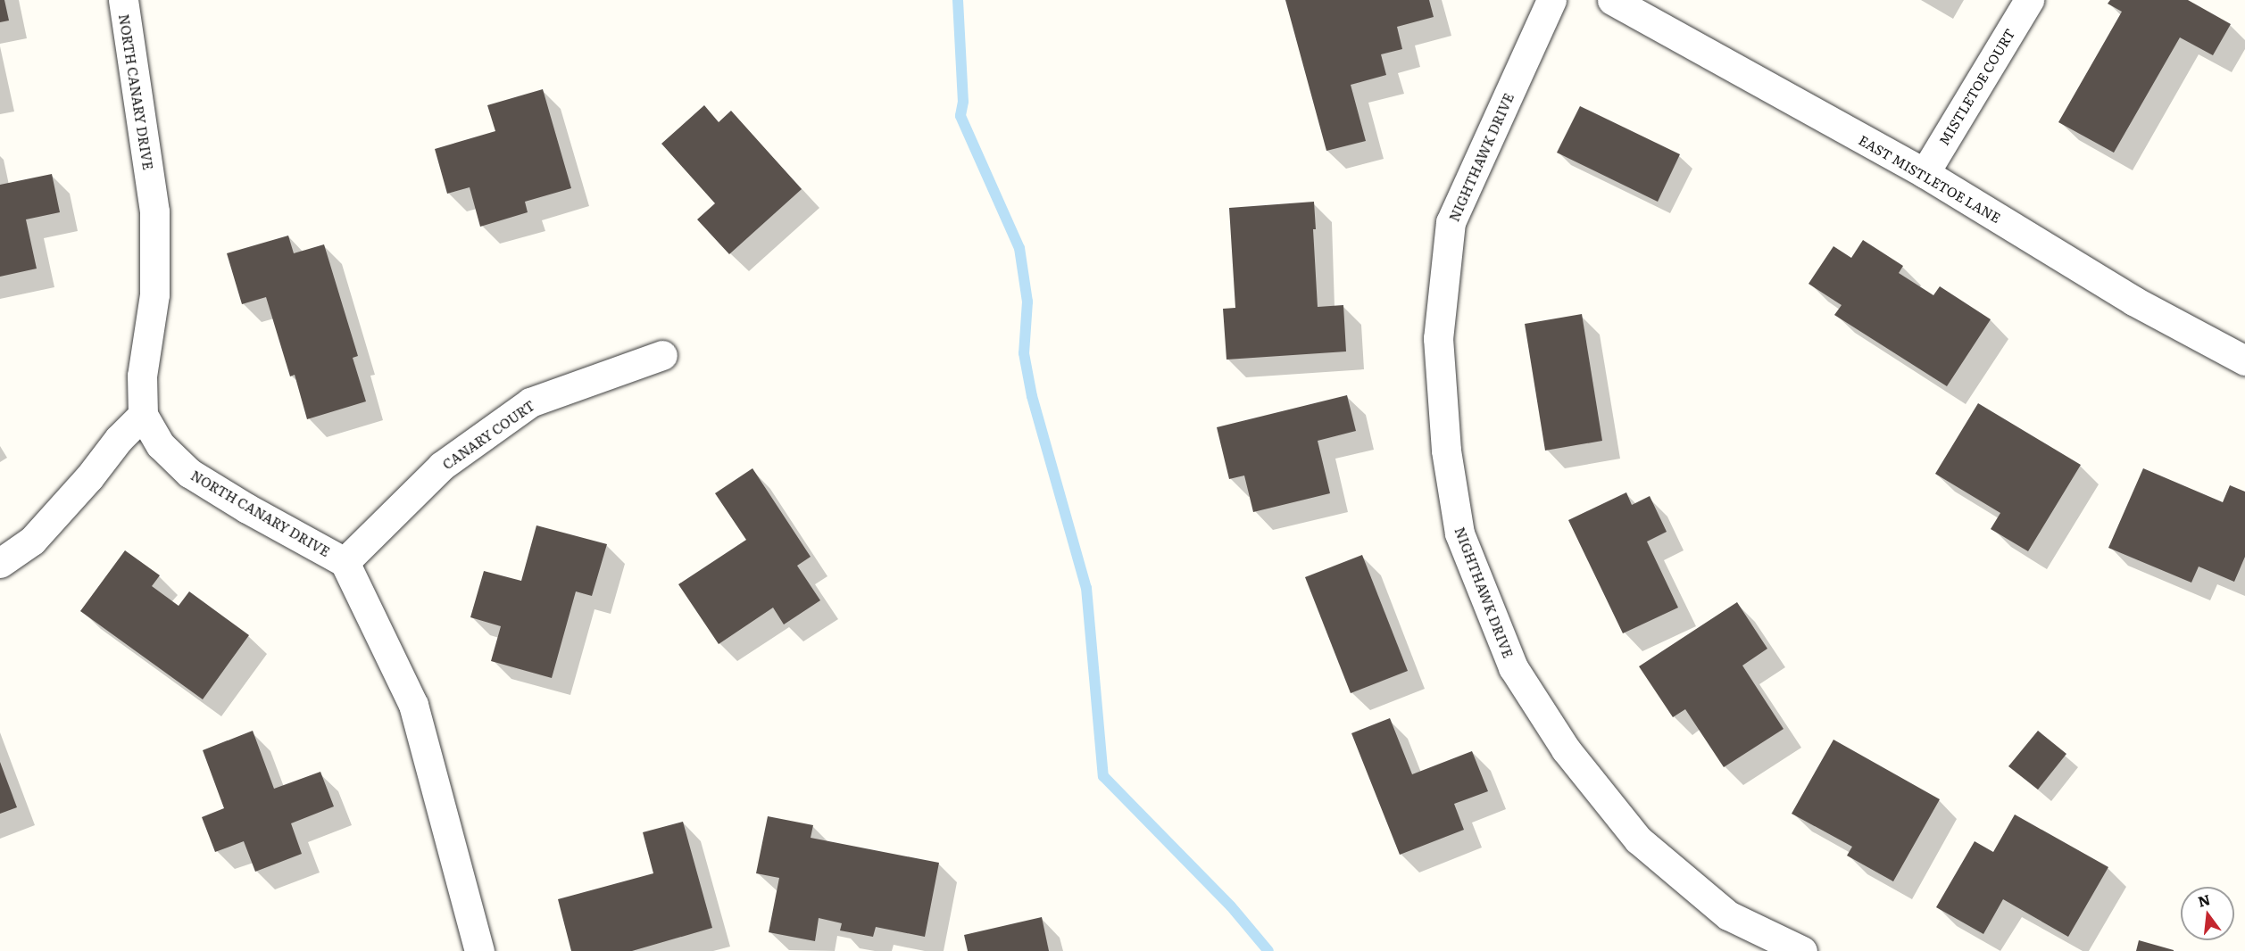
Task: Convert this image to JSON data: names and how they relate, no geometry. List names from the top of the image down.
{
  "streets": {
    "street": [
      "MISTLETOE COURT",
      "NORTH CANARY DRIVE",
      "NIGHTHAWK DRIVE",
      "EAST MISTLETOE LANE",
      "CANARY COURT"
    ]
  },
  "crossings": [
    ["MISTLETOE COURT", "EAST MISTLETOE LANE"],
    ["NORTH CANARY DRIVE", "CANARY COURT"]
  ],
  "north": "top"
}
